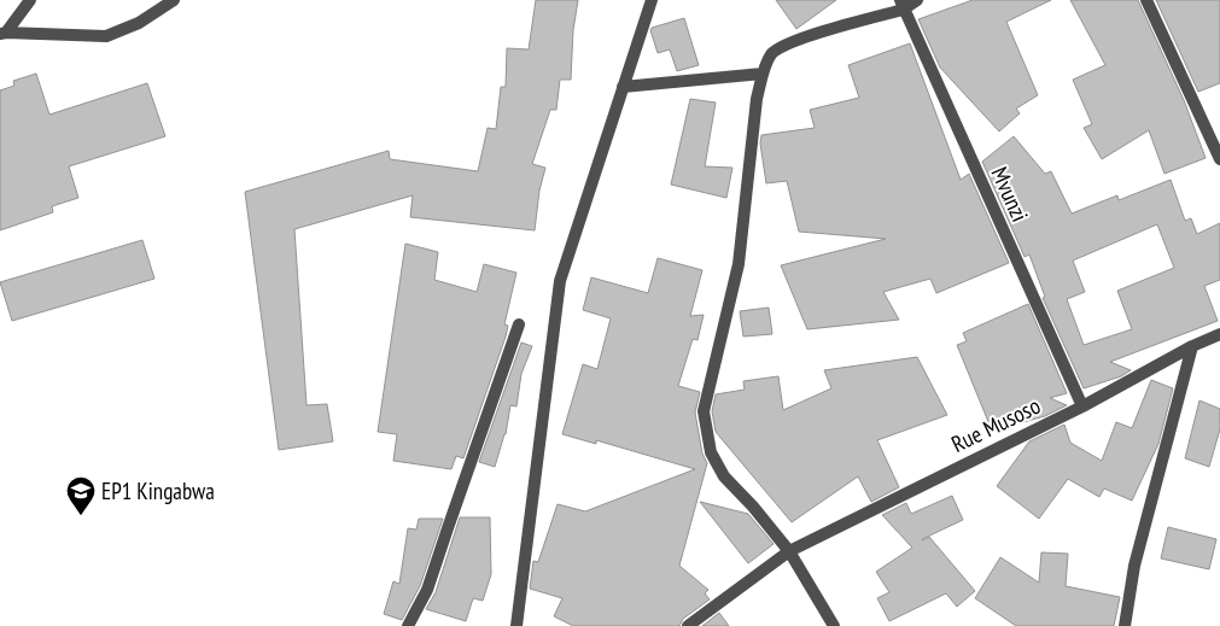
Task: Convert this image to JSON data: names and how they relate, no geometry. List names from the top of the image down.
{
  "streets": {
    "street": ["Mvunzi", "Rue Musoso"]
  },
  "crossings": [
    ["Mvunzi", "Rue Musoso"]
  ],
  "places": {
    "school or university": ["EP1 Kingabwa"]
  }
}
